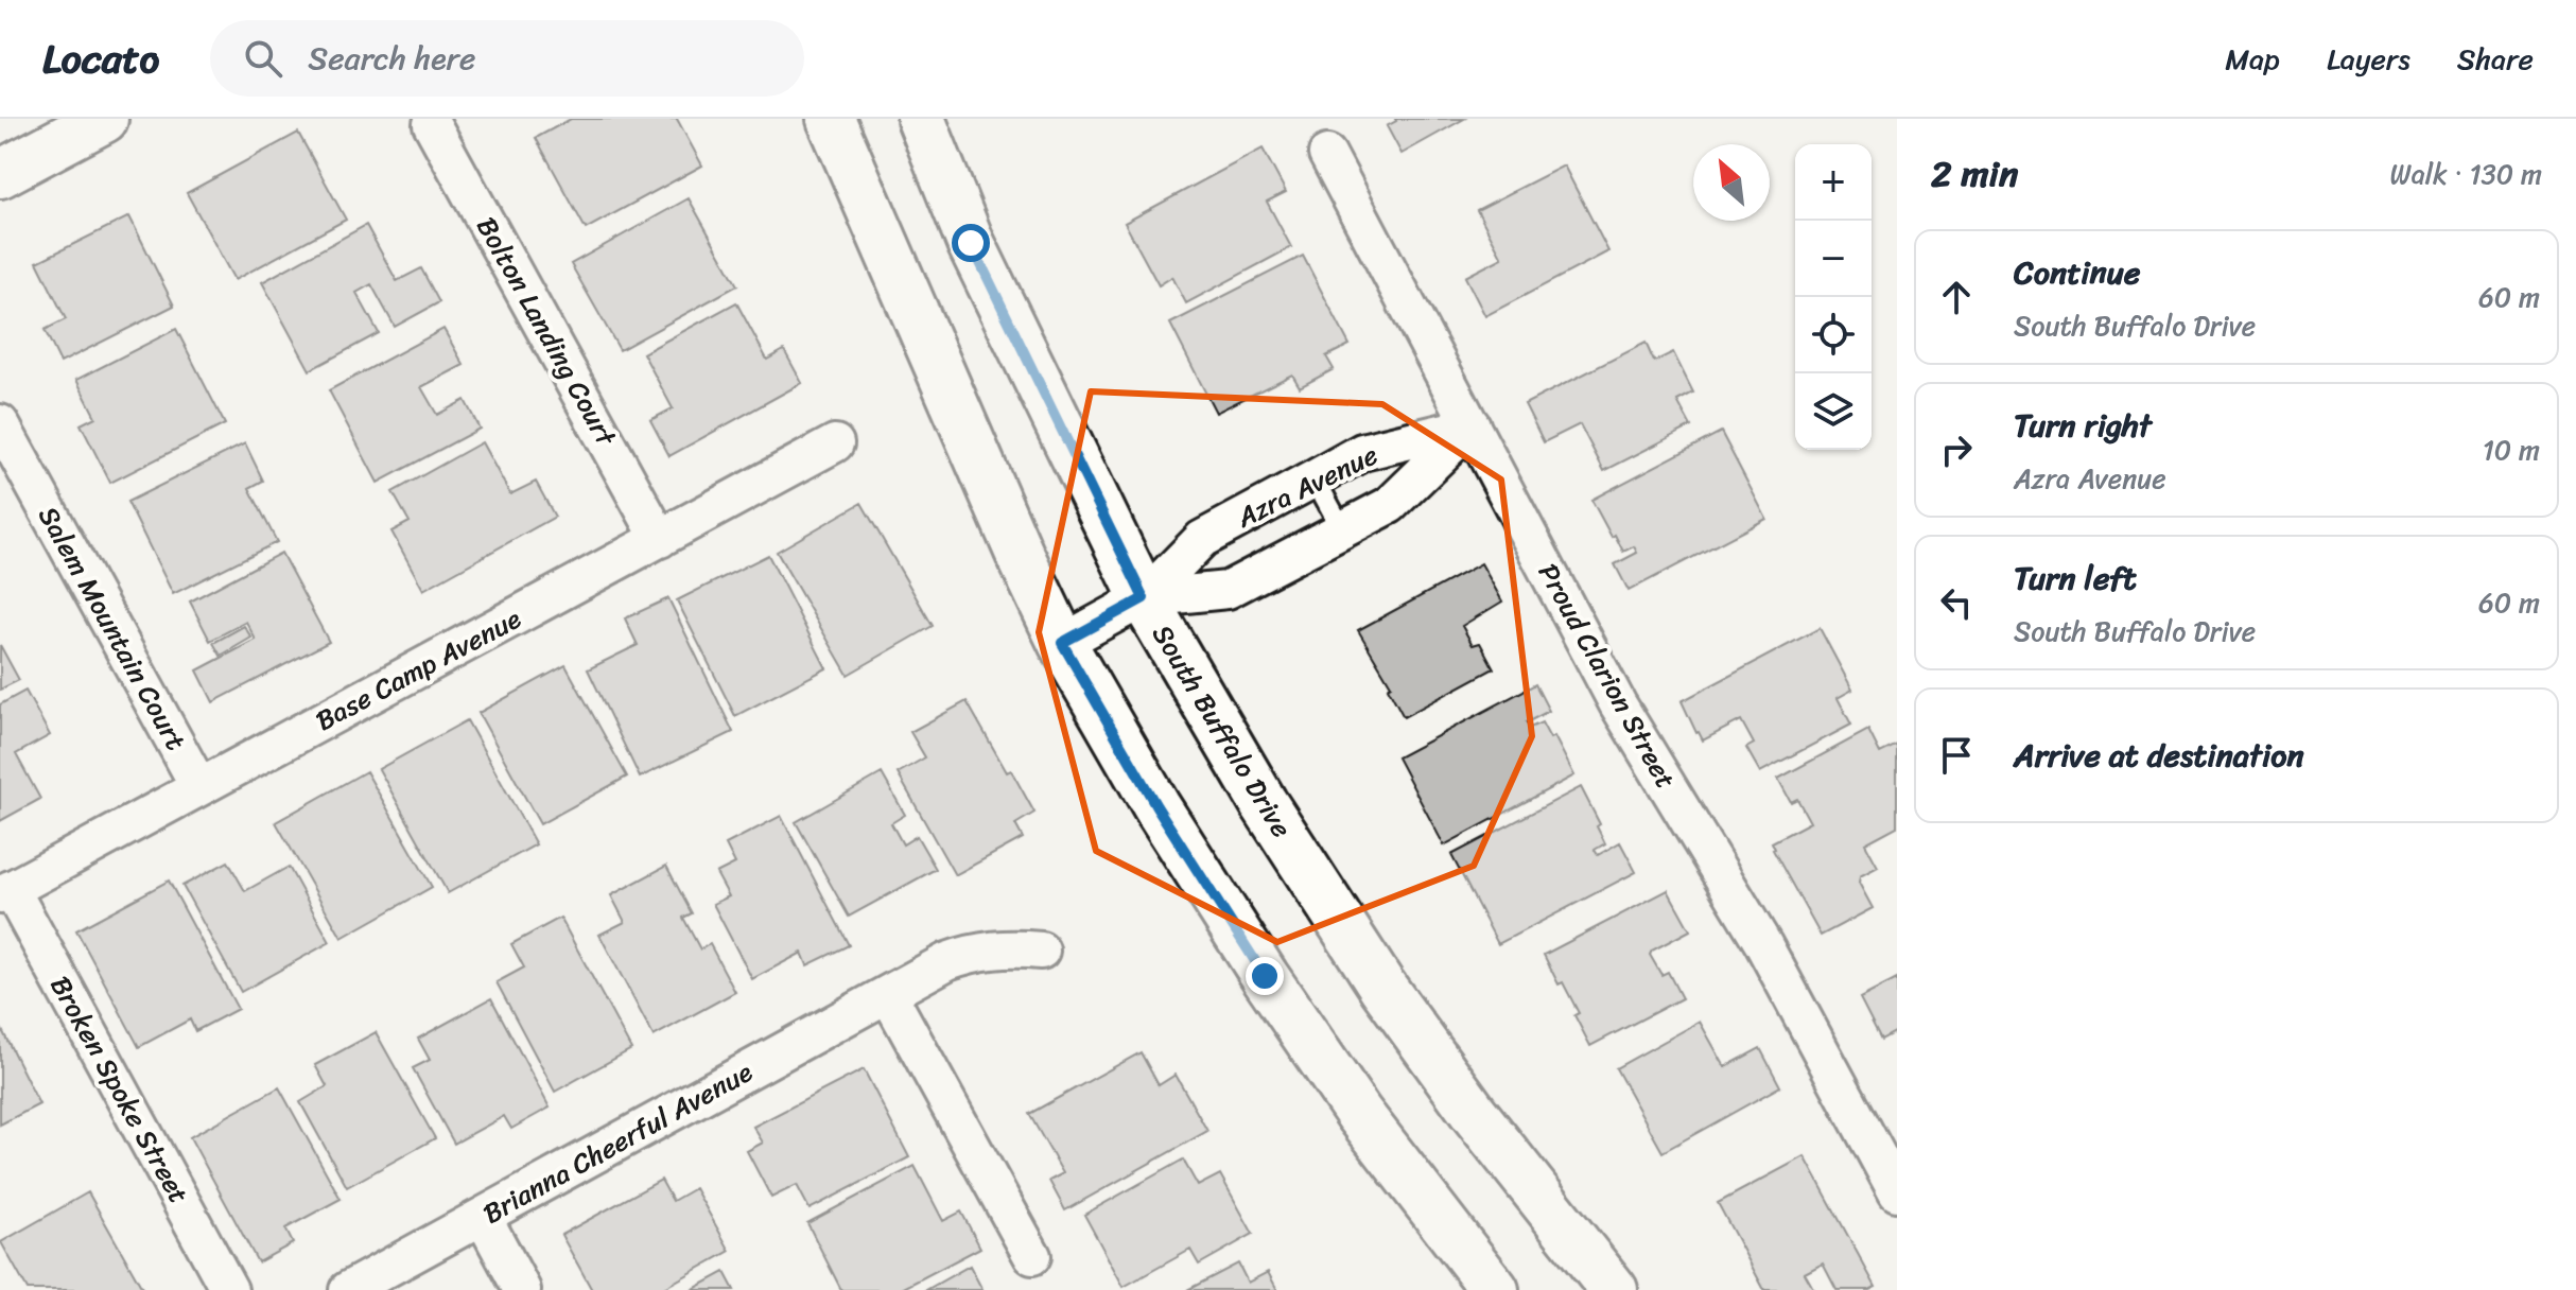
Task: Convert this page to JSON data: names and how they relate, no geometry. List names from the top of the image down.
{
  "streets": {
    "main road": ["South Buffalo Drive"],
    "street": [
      "Bolton Landing Court",
      "Azra Avenue",
      "Salem Mountain Court",
      "Base Camp Avenue",
      "Proud Clarion Street",
      "Broken Spoke Street",
      "Brianna Cheerful Avenue"
    ]
  },
  "crossings": [
    ["Bolton Landing Court", "Base Camp Avenue"],
    ["Azra Avenue", "Proud Clarion Street"],
    ["Azra Avenue", "South Buffalo Drive"],
    ["Salem Mountain Court", "Base Camp Avenue"],
    ["Base Camp Avenue", "Broken Spoke Street"]
  ],
  "north": "top left",
  "page": {
    "header": "Locato",
    "search": "Search here",
    "nav": ["Map", "Layers", "Share"],
    "heading": ["2 min", "Walk · 130 m"],
    "map_buttons": ["+", "−"],
    "list": [
      ["Continue", "South Buffalo Drive", "60 m"],
      ["Turn right", "Azra Avenue", "10 m"],
      ["Turn left", "South Buffalo Drive", "60 m"],
      "Arrive at destination"
    ]
  }
}
